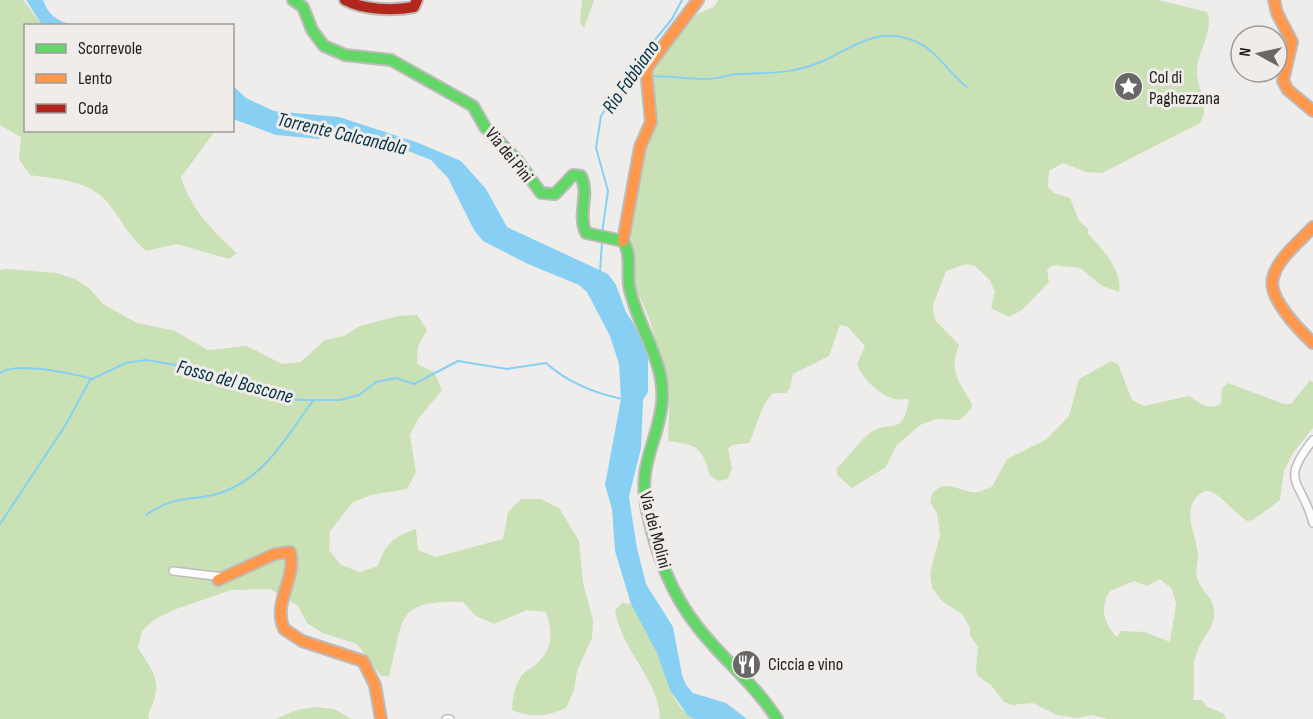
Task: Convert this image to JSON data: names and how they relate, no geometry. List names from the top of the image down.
{
  "streets": {
    "street": ["Via dei Pini", "Via dei Molini"]
  },
  "crossings": [
    ["Via dei Pini", "Via dei Molini"]
  ],
  "water": ["Rio Fabbiano", "Torrente Calcandola", "Fosso del Boscone"],
  "places": {
    "place": ["Col di Paghezzana"],
    "restaurant": ["Ciccia e vino"]
  },
  "legend": ["Scorrevole", "Lento", "Coda"],
  "north": "left"
}
